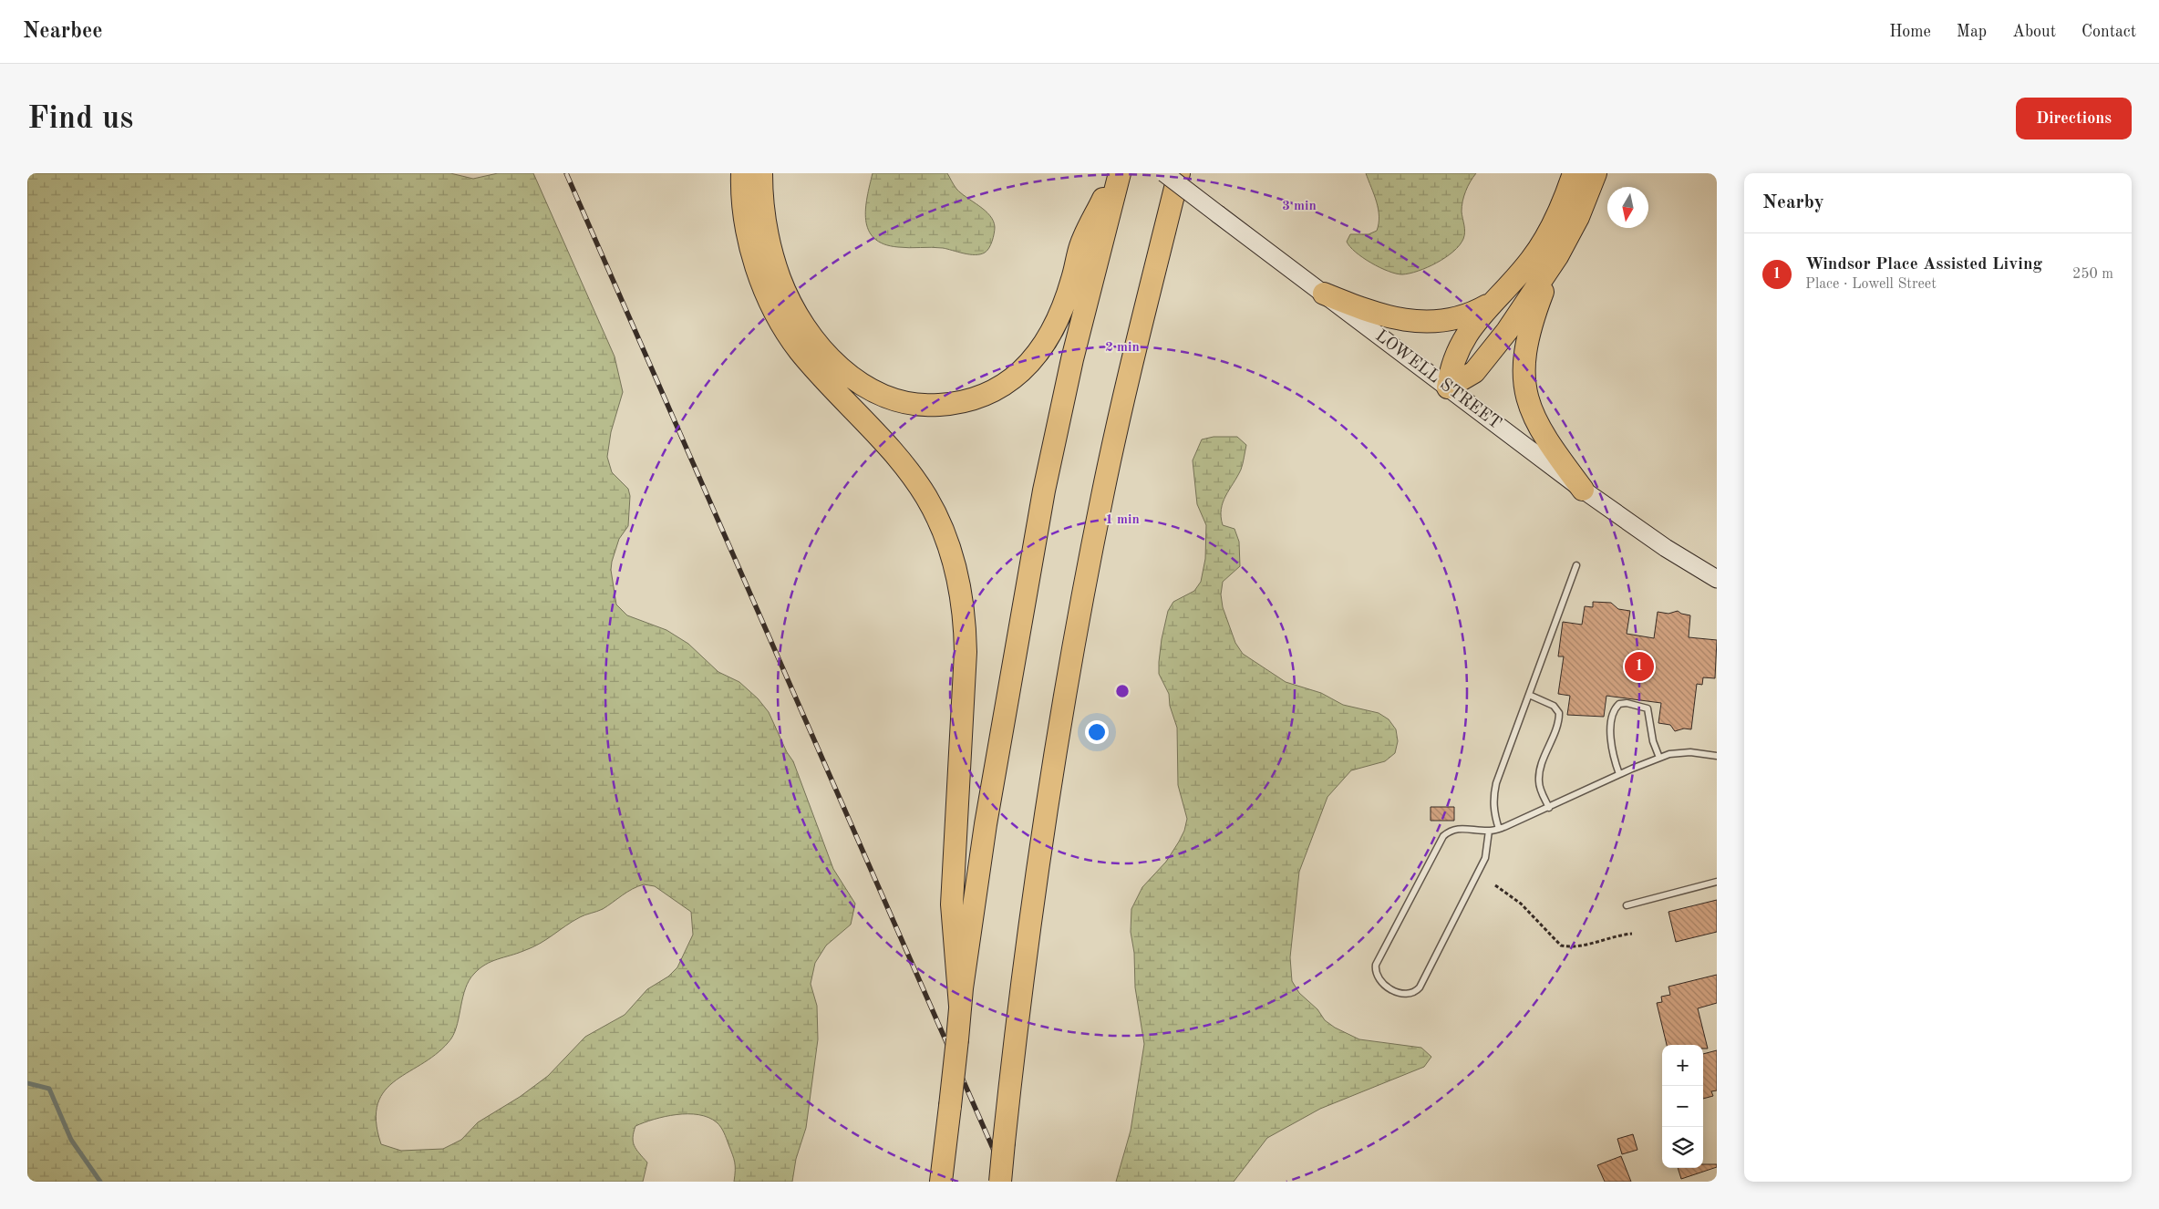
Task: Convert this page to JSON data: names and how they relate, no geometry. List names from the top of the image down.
{
  "streets": {
    "main road": ["LOWELL STREET"]
  },
  "north": "bottom",
  "page": {
    "header": "Nearbee",
    "nav": [
      "Home",
      "Map",
      "About",
      "Contact"
    ],
    "buttons": "Directions",
    "title": "Find us",
    "heading": "Nearby",
    "list": [
      {
        "mark": "1",
        "name": "Windsor Place Assisted Living",
        "note": "Place · Lowell Street",
        "value": "250 m"
      }
    ],
    "pins": "1",
    "map_buttons": ["+", "−"]
  },
  "rings": ["3 min", "2 min", "1 min"]
}
